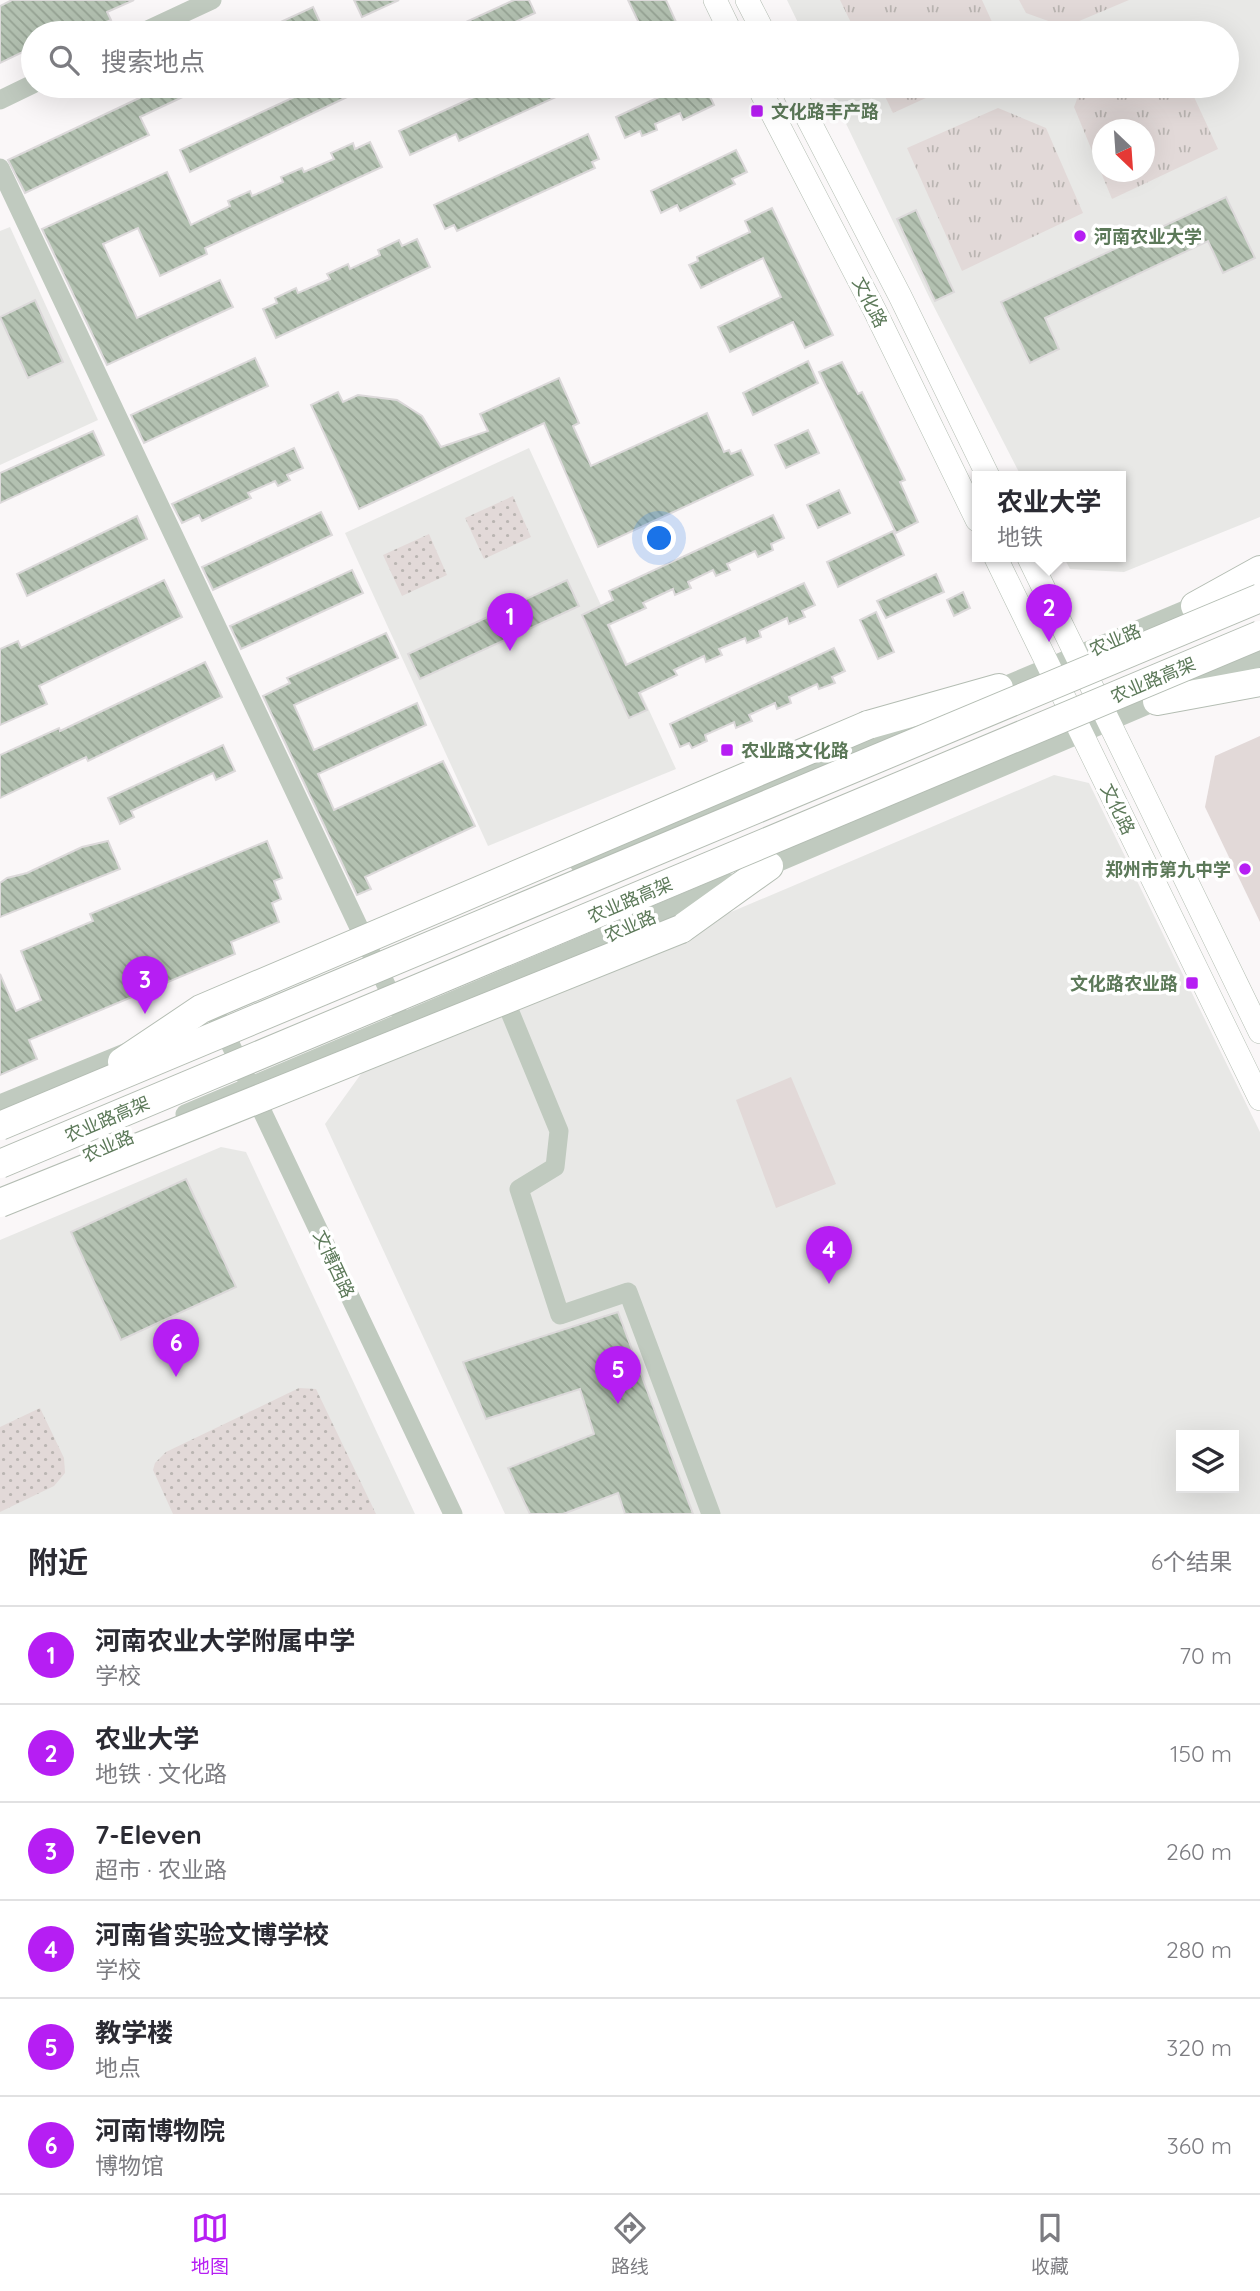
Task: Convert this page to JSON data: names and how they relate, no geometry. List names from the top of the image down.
{
  "streets": {
    "highway": ["农业路高架"],
    "main road": ["文化路"],
    "street": ["农业路", "文博西路"]
  },
  "crossings": [
    ["文化路", "农业路"],
    ["农业路", "文博西路"]
  ],
  "places": {
    "transit": ["文化路丰产路", "农业路文化路", "文化路农业路"],
    "other": ["河南农业大学", "郑州市第九中学"]
  },
  "north": "bottom right",
  "page": {
    "search": "搜索地点",
    "popup": ["农业大学", "地铁"],
    "pins": [
      "2",
      "1",
      "3",
      "4",
      "6",
      "5"
    ],
    "heading": ["附近", "6个结果"],
    "list": [
      {
        "mark": "1",
        "name": "河南农业大学附属中学",
        "note": "学校",
        "value": "70 m"
      },
      {
        "mark": "2",
        "name": "农业大学",
        "note": "地铁 · 文化路",
        "value": "150 m"
      },
      {
        "mark": "3",
        "name": "7-Eleven",
        "note": "超市 · 农业路",
        "value": "260 m"
      },
      {
        "mark": "4",
        "name": "河南省实验文博学校",
        "note": "学校",
        "value": "280 m"
      },
      {
        "mark": "5",
        "name": "教学楼",
        "note": "地点",
        "value": "320 m"
      },
      {
        "mark": "6",
        "name": "河南博物院",
        "note": "博物馆",
        "value": "360 m"
      }
    ],
    "nav": ["地图", "路线", "收藏"]
  }
}
